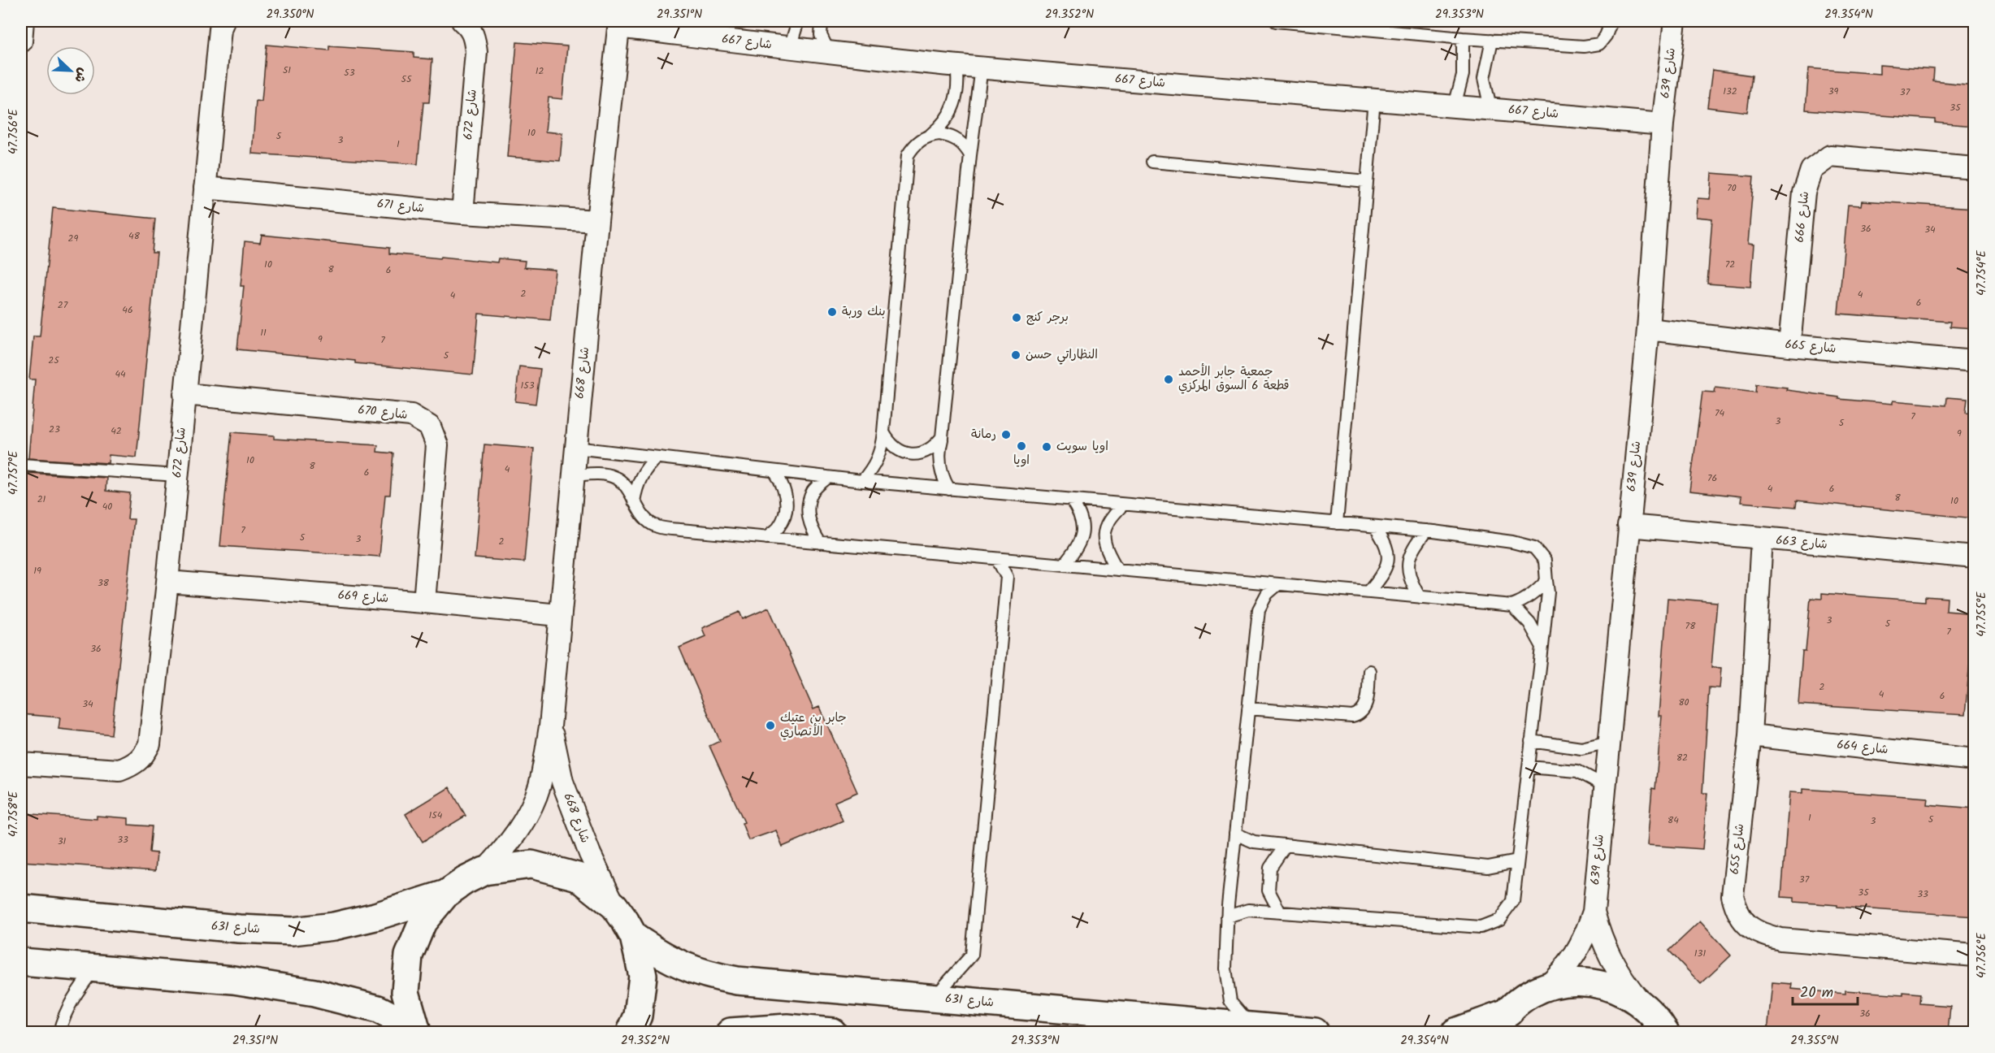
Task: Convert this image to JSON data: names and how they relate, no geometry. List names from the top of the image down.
{
  "streets": {
    "main road": ["شارع 631"],
    "street": [
      "شارع 667",
      "شارع 639",
      "شارع 672",
      "شارع 671",
      "شارع 666",
      "شارع 665",
      "شارع 668",
      "شارع 670",
      "شارع 663",
      "شارع 669",
      "شارع 664",
      "شارع 655"
    ]
  },
  "crossings": [
    ["شارع 667", "شارع 639"],
    ["شارع 667", "شارع 668"],
    ["شارع 639", "شارع 665"],
    ["شارع 639", "شارع 663"],
    ["شارع 672", "شارع 671"],
    ["شارع 672", "شارع 670"],
    ["شارع 672", "شارع 669"],
    ["شارع 671", "شارع 668"],
    ["شارع 666", "شارع 665"],
    ["شارع 668", "شارع 669"],
    ["شارع 670", "شارع 669"],
    ["شارع 663", "شارع 655"],
    ["شارع 664", "شارع 655"]
  ],
  "places": [
    "بنك وربة",
    "برجر كنج",
    "النظاراتي حسن",
    "جمعية جابر الأحمد قطعة 6 السوق المركزي",
    "رمانة",
    "اويا",
    "اويا سويت",
    "جابر بن عتيك الأنصاري"
  ],
  "house_numbers": [
    "51",
    "12",
    "53",
    "55",
    "132",
    "39",
    "37",
    "35",
    "10",
    "5",
    "3",
    "1",
    "70",
    "36",
    "34",
    "48",
    "29",
    "10",
    "72",
    "8",
    "6",
    "2",
    "4",
    "4",
    "6",
    "27",
    "46",
    "11",
    "9",
    "7",
    "5",
    "25",
    "44",
    "153",
    "74",
    "7",
    "3",
    "5",
    "23",
    "42",
    "9",
    "10",
    "8",
    "4",
    "6",
    "76",
    "4",
    "6",
    "8",
    "21",
    "10",
    "40",
    "7",
    "5",
    "3",
    "2",
    "19",
    "38",
    "3",
    "5",
    "78",
    "7",
    "36",
    "2",
    "4",
    "6",
    "80",
    "34",
    "82",
    "154",
    "1",
    "5",
    "84",
    "3",
    "33",
    "31",
    "37",
    "35",
    "33",
    "131",
    "36"
  ],
  "scale_bar": "20 m",
  "north": "bottom right",
  "coordinates": [
    "29.350°N",
    "29.351°N",
    "29.352°N",
    "29.353°N",
    "29.354°N",
    "47.756°E",
    "47.754°E",
    "47.757°E",
    "47.755°E",
    "47.758°E",
    "29.355°N"
  ]
}
